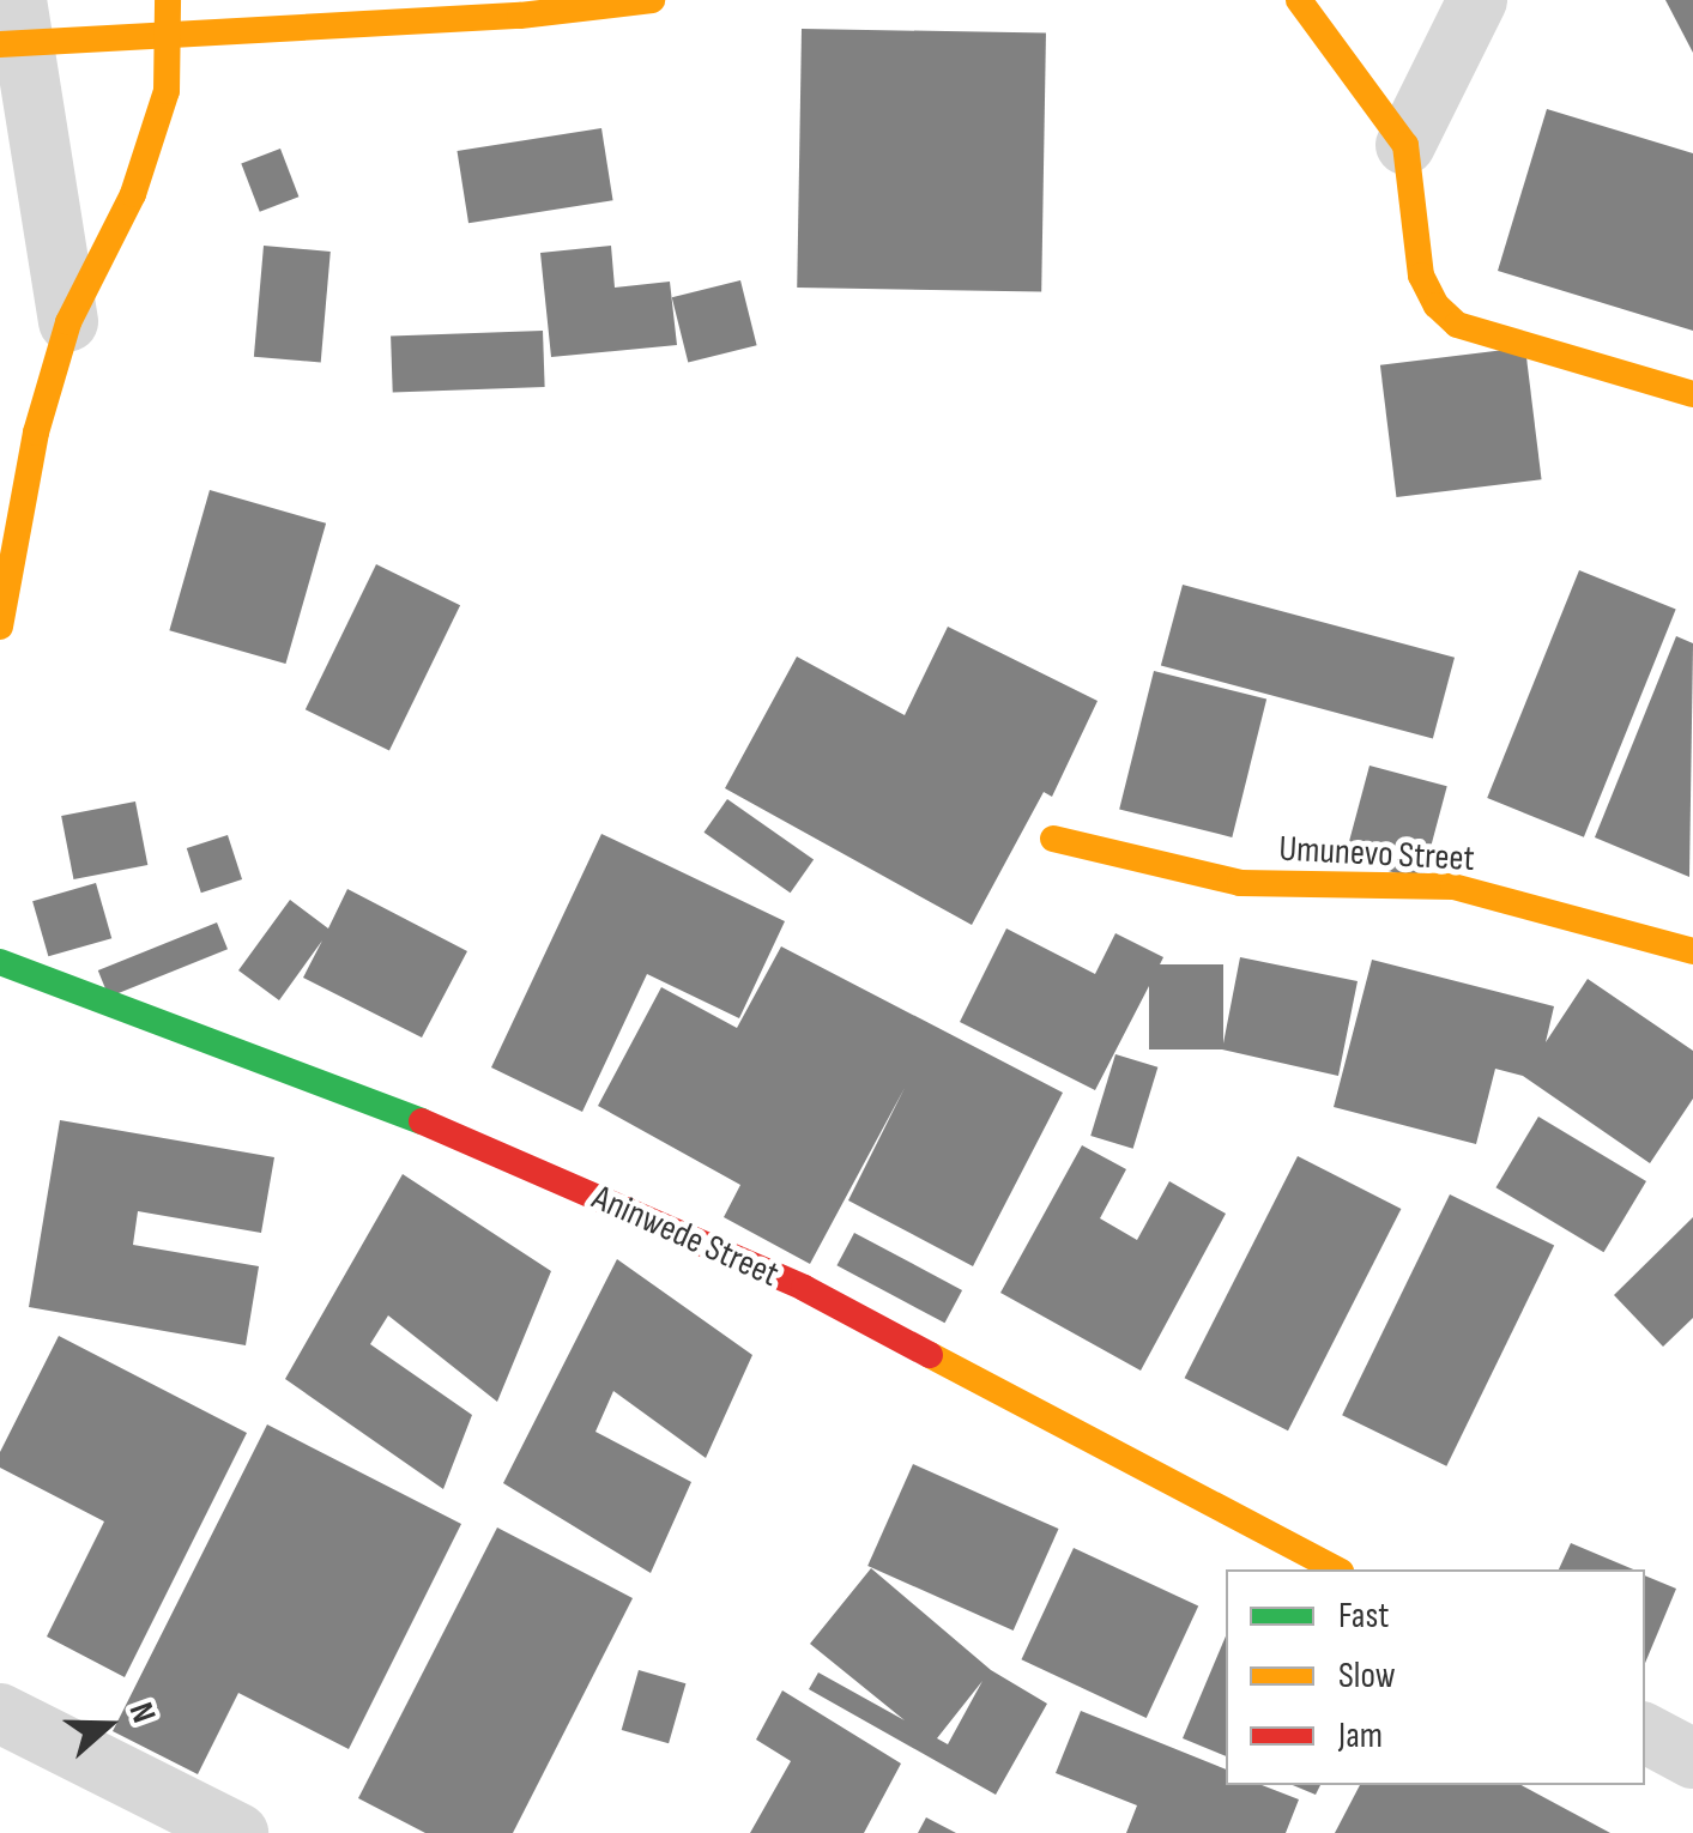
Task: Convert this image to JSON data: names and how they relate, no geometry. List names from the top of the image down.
{
  "streets": {
    "street": ["Umunevo Street", "Aninwede Street"]
  },
  "legend": ["Fast", "Slow", "Jam"],
  "north": "right"
}
